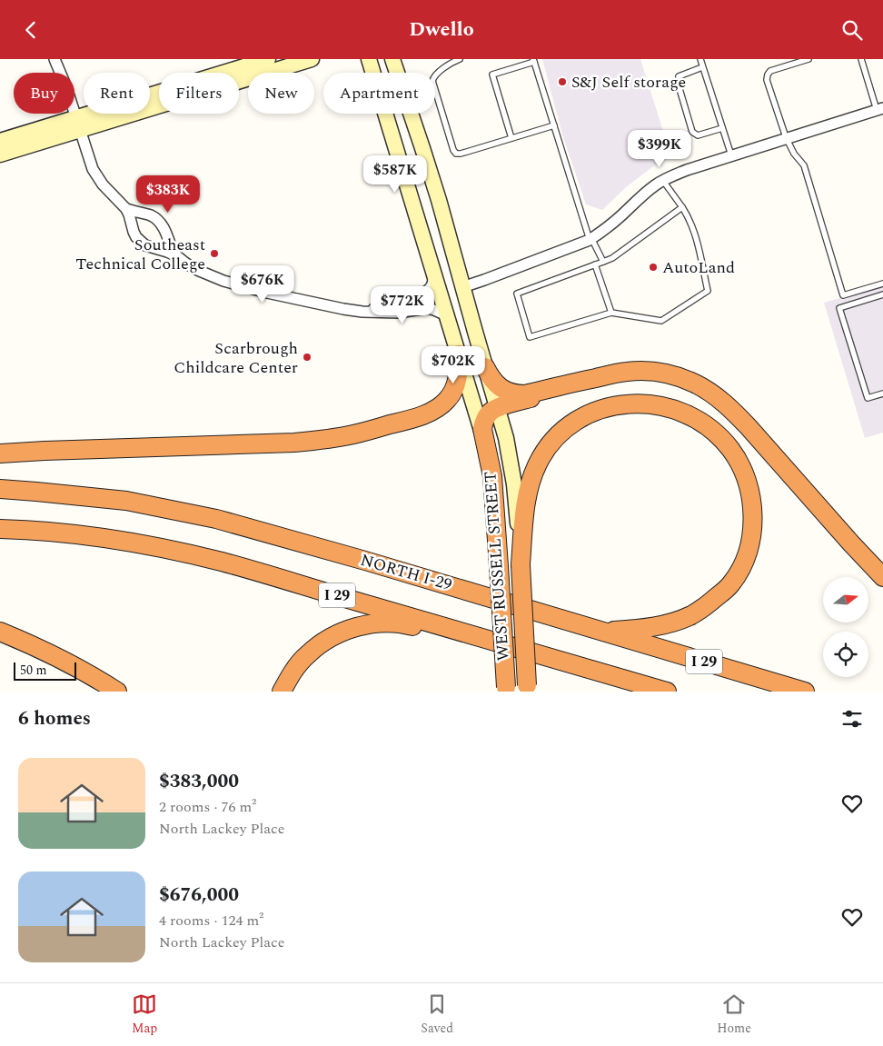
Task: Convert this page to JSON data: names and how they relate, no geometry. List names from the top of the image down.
{
  "streets": {
    "highway": ["WEST RUSSELL STREET", "NORTH I-29", "I 29"]
  },
  "crossings": [
    ["WEST RUSSELL STREET", "NORTH I-29"]
  ],
  "places": [
    "S&J Self storage",
    "Southeast Technical College",
    "AutoLand",
    "Scarbrough Childcare Center"
  ],
  "scale_bar": "50 m",
  "north": "right",
  "page": {
    "header": "Dwello",
    "chip": [
      "Buy",
      "Rent",
      "Filters",
      "New",
      "Apartment"
    ],
    "price": [
      "$399K",
      "$587K",
      "$383K",
      "$676K",
      "$772K",
      "$702K"
    ],
    "scale": "50 m",
    "heading": "6 homes",
    "list": [
      {
        "name": "$383,000",
        "note": "2 rooms · 76 m² · North Lackey Place"
      },
      {
        "name": "$676,000",
        "note": "4 rooms · 124 m² · North Lackey Place"
      }
    ],
    "tabs": ["Map", "Saved", "Home"]
  }
}
